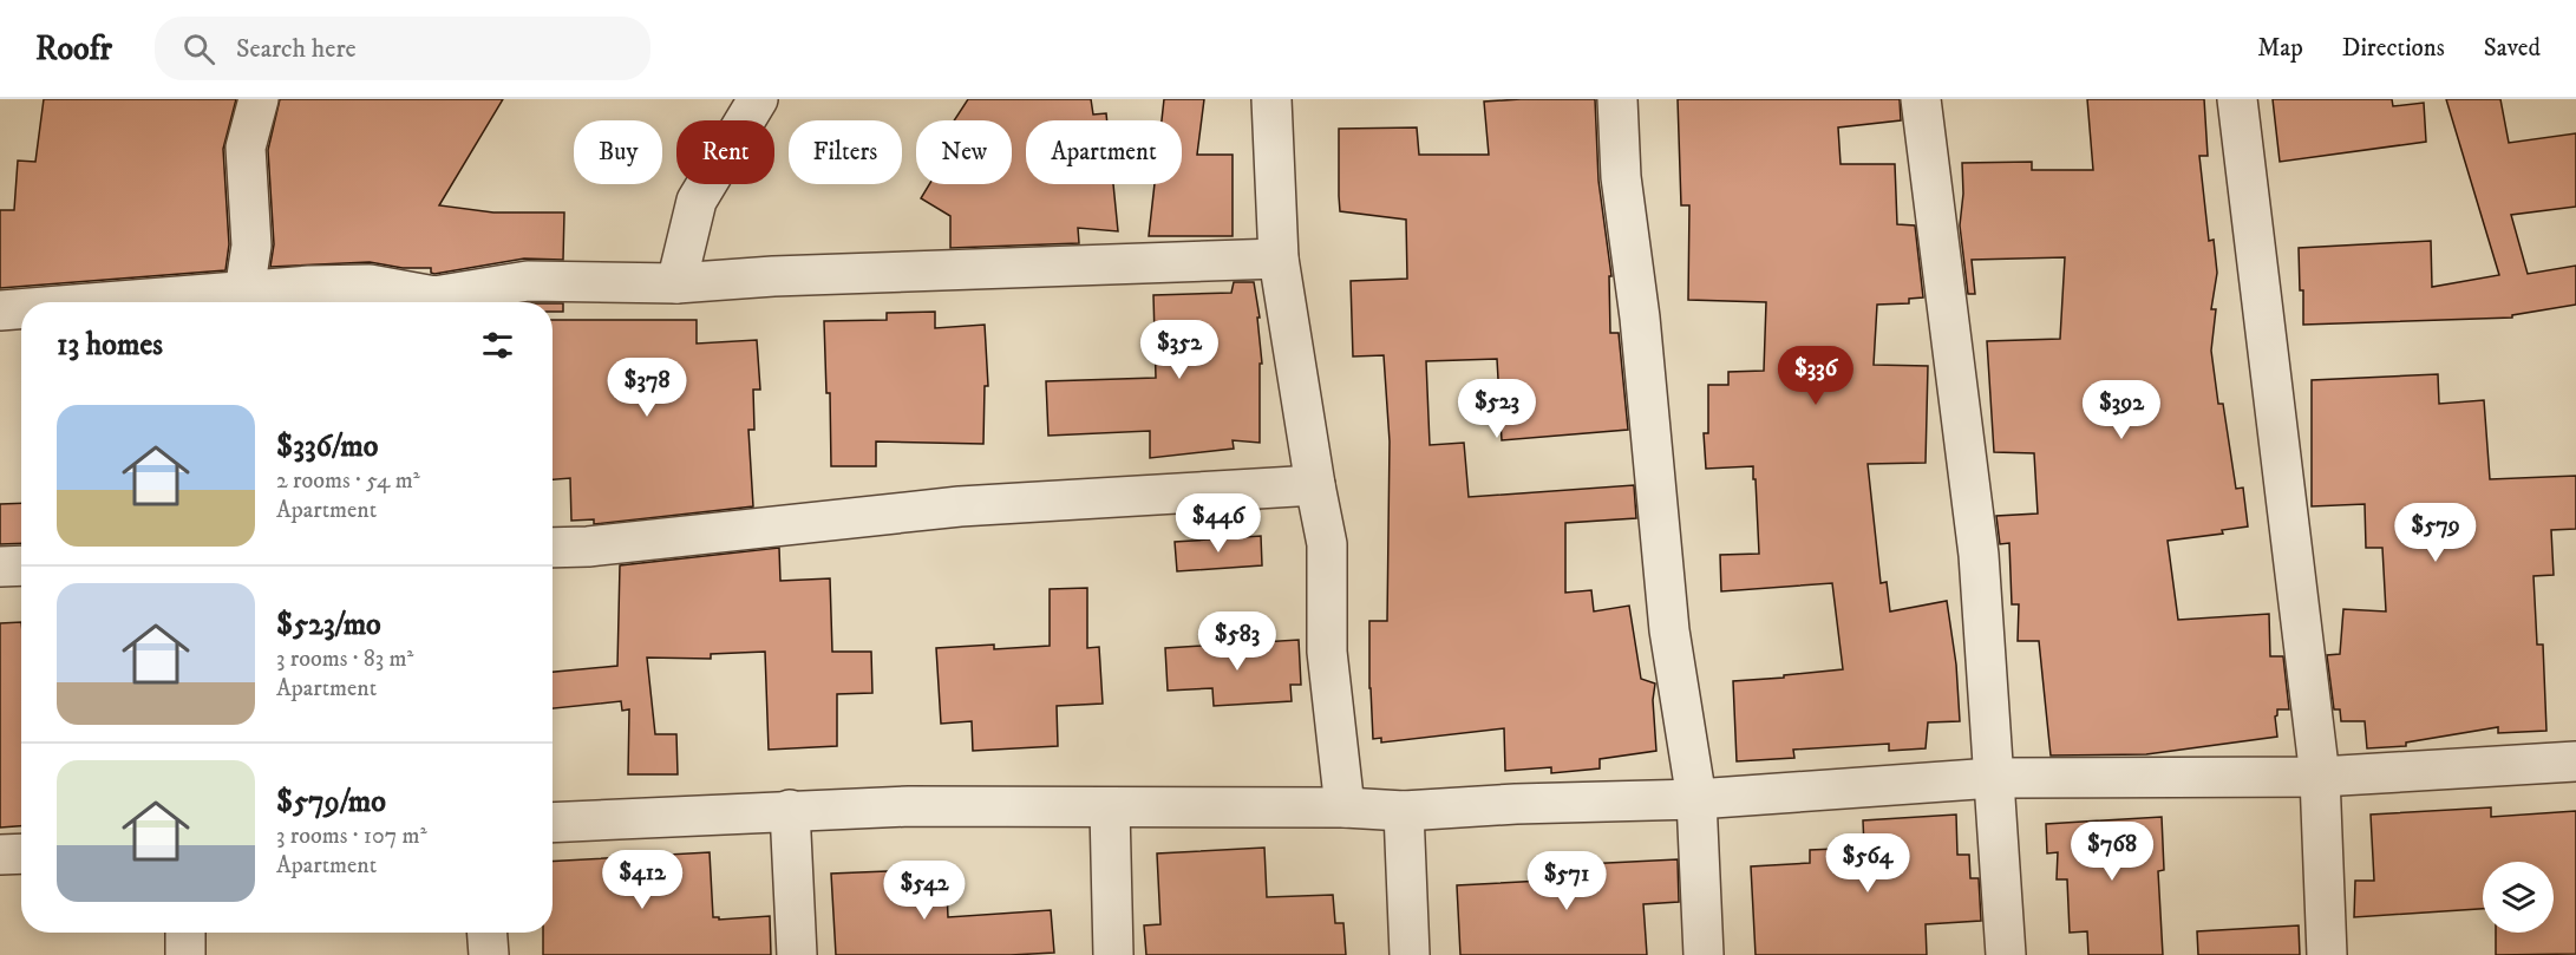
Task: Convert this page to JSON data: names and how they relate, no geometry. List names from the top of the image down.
{
  "page": {
    "header": "Roofr",
    "search": "Search here",
    "nav": ["Map", "Directions", "Saved"],
    "chip": [
      "Buy",
      "Rent",
      "Filters",
      "New",
      "Apartment"
    ],
    "heading": "13 homes",
    "price": [
      "$352",
      "$336",
      "$378",
      "$523",
      "$392",
      "$446",
      "$579",
      "$583",
      "$768",
      "$564",
      "$412",
      "$571",
      "$542"
    ],
    "list": [
      {
        "name": "$336/mo",
        "note": "2 rooms · 54 m² · Apartment"
      },
      {
        "name": "$523/mo",
        "note": "3 rooms · 83 m² · Apartment"
      },
      {
        "name": "$579/mo",
        "note": "3 rooms · 107 m² · Apartment"
      }
    ]
  }
}
